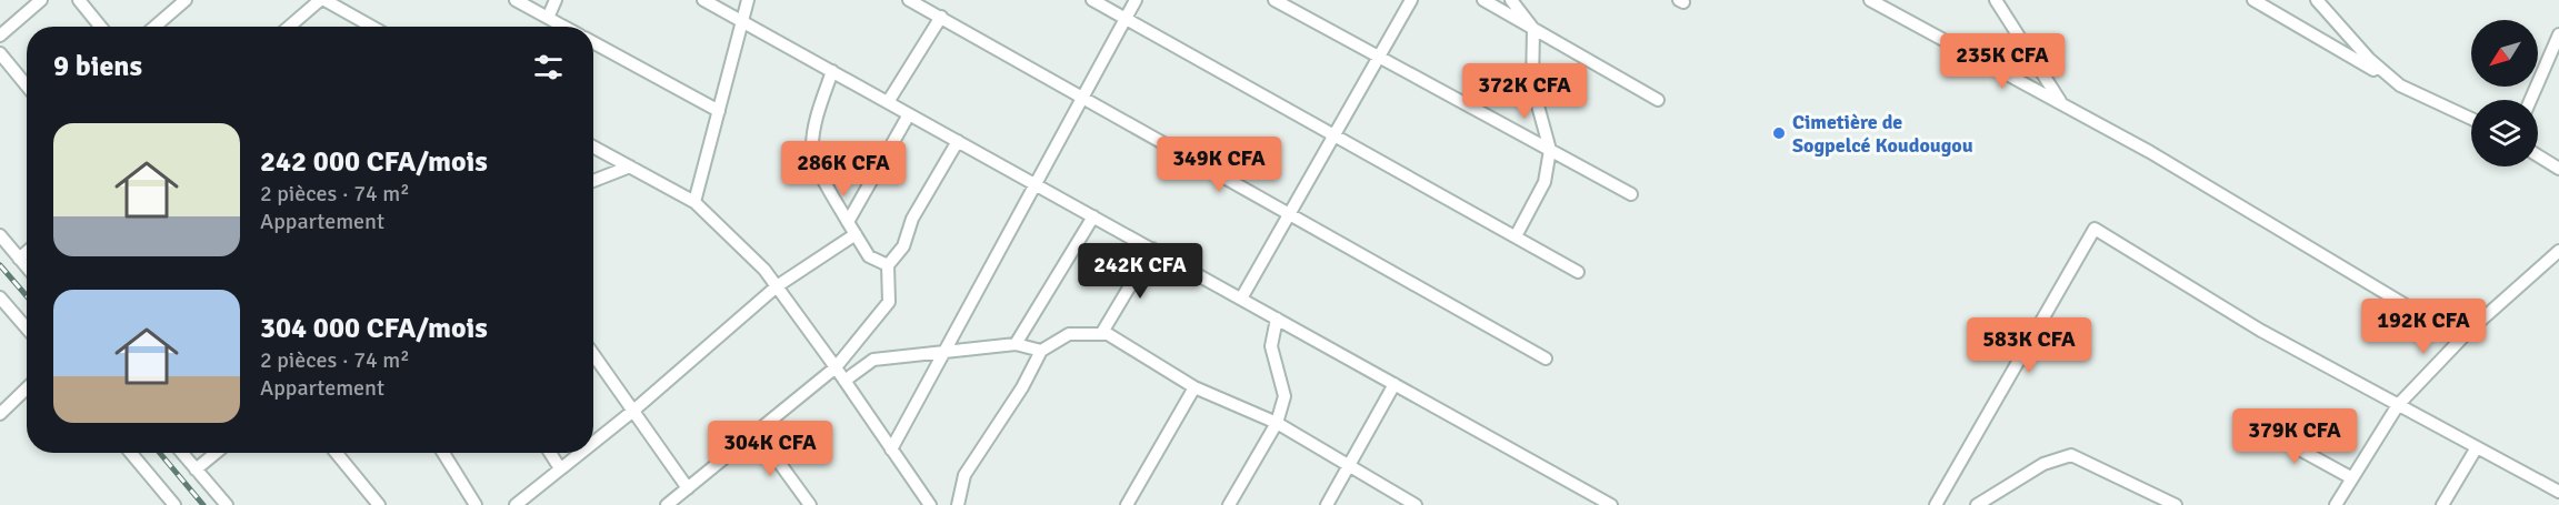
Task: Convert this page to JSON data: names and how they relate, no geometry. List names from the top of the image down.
{
  "places": ["Cimetière de Sogpelcé Koudougou"],
  "north": "bottom left",
  "page": {
    "heading": "9 biens",
    "price": [
      "235K CFA",
      "372K CFA",
      "349K CFA",
      "286K CFA",
      "242K CFA",
      "192K CFA",
      "583K CFA",
      "379K CFA",
      "304K CFA"
    ],
    "list": [
      {
        "name": "242 000 CFA/mois",
        "note": "2 pièces · 74 m² · Appartement"
      },
      {
        "name": "304 000 CFA/mois",
        "note": "2 pièces · 74 m² · Appartement"
      }
    ]
  }
}
